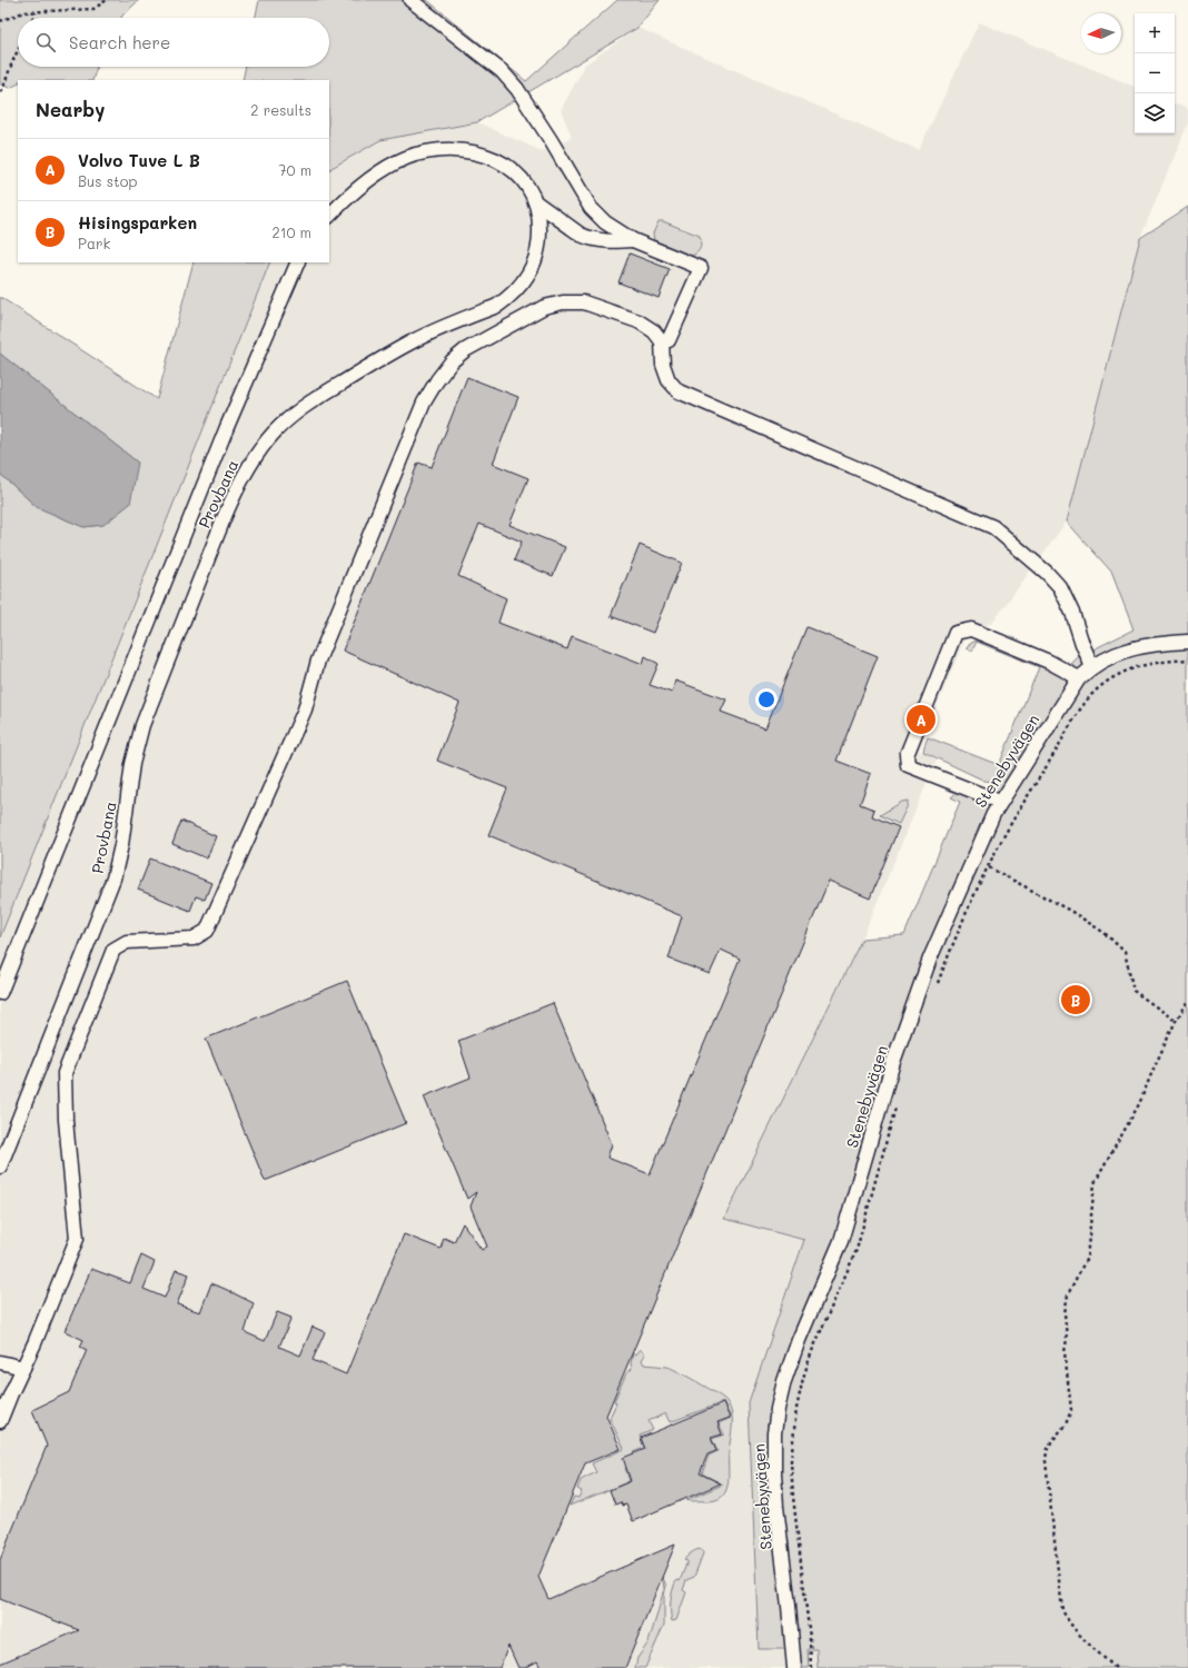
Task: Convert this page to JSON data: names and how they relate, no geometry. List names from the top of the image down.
{
  "streets": {
    "street": ["Provbana", "Stenebyvägen"]
  },
  "north": "left",
  "page": {
    "map_buttons": ["+", "−"],
    "search": "Search here",
    "heading": ["Nearby", "2 results"],
    "list": [
      {
        "mark": "A",
        "name": "Volvo Tuve L B",
        "note": "Bus stop",
        "value": "70 m"
      },
      {
        "mark": "B",
        "name": "Hisingsparken",
        "note": "Park",
        "value": "210 m"
      }
    ],
    "pins": ["A", "B"]
  }
}
